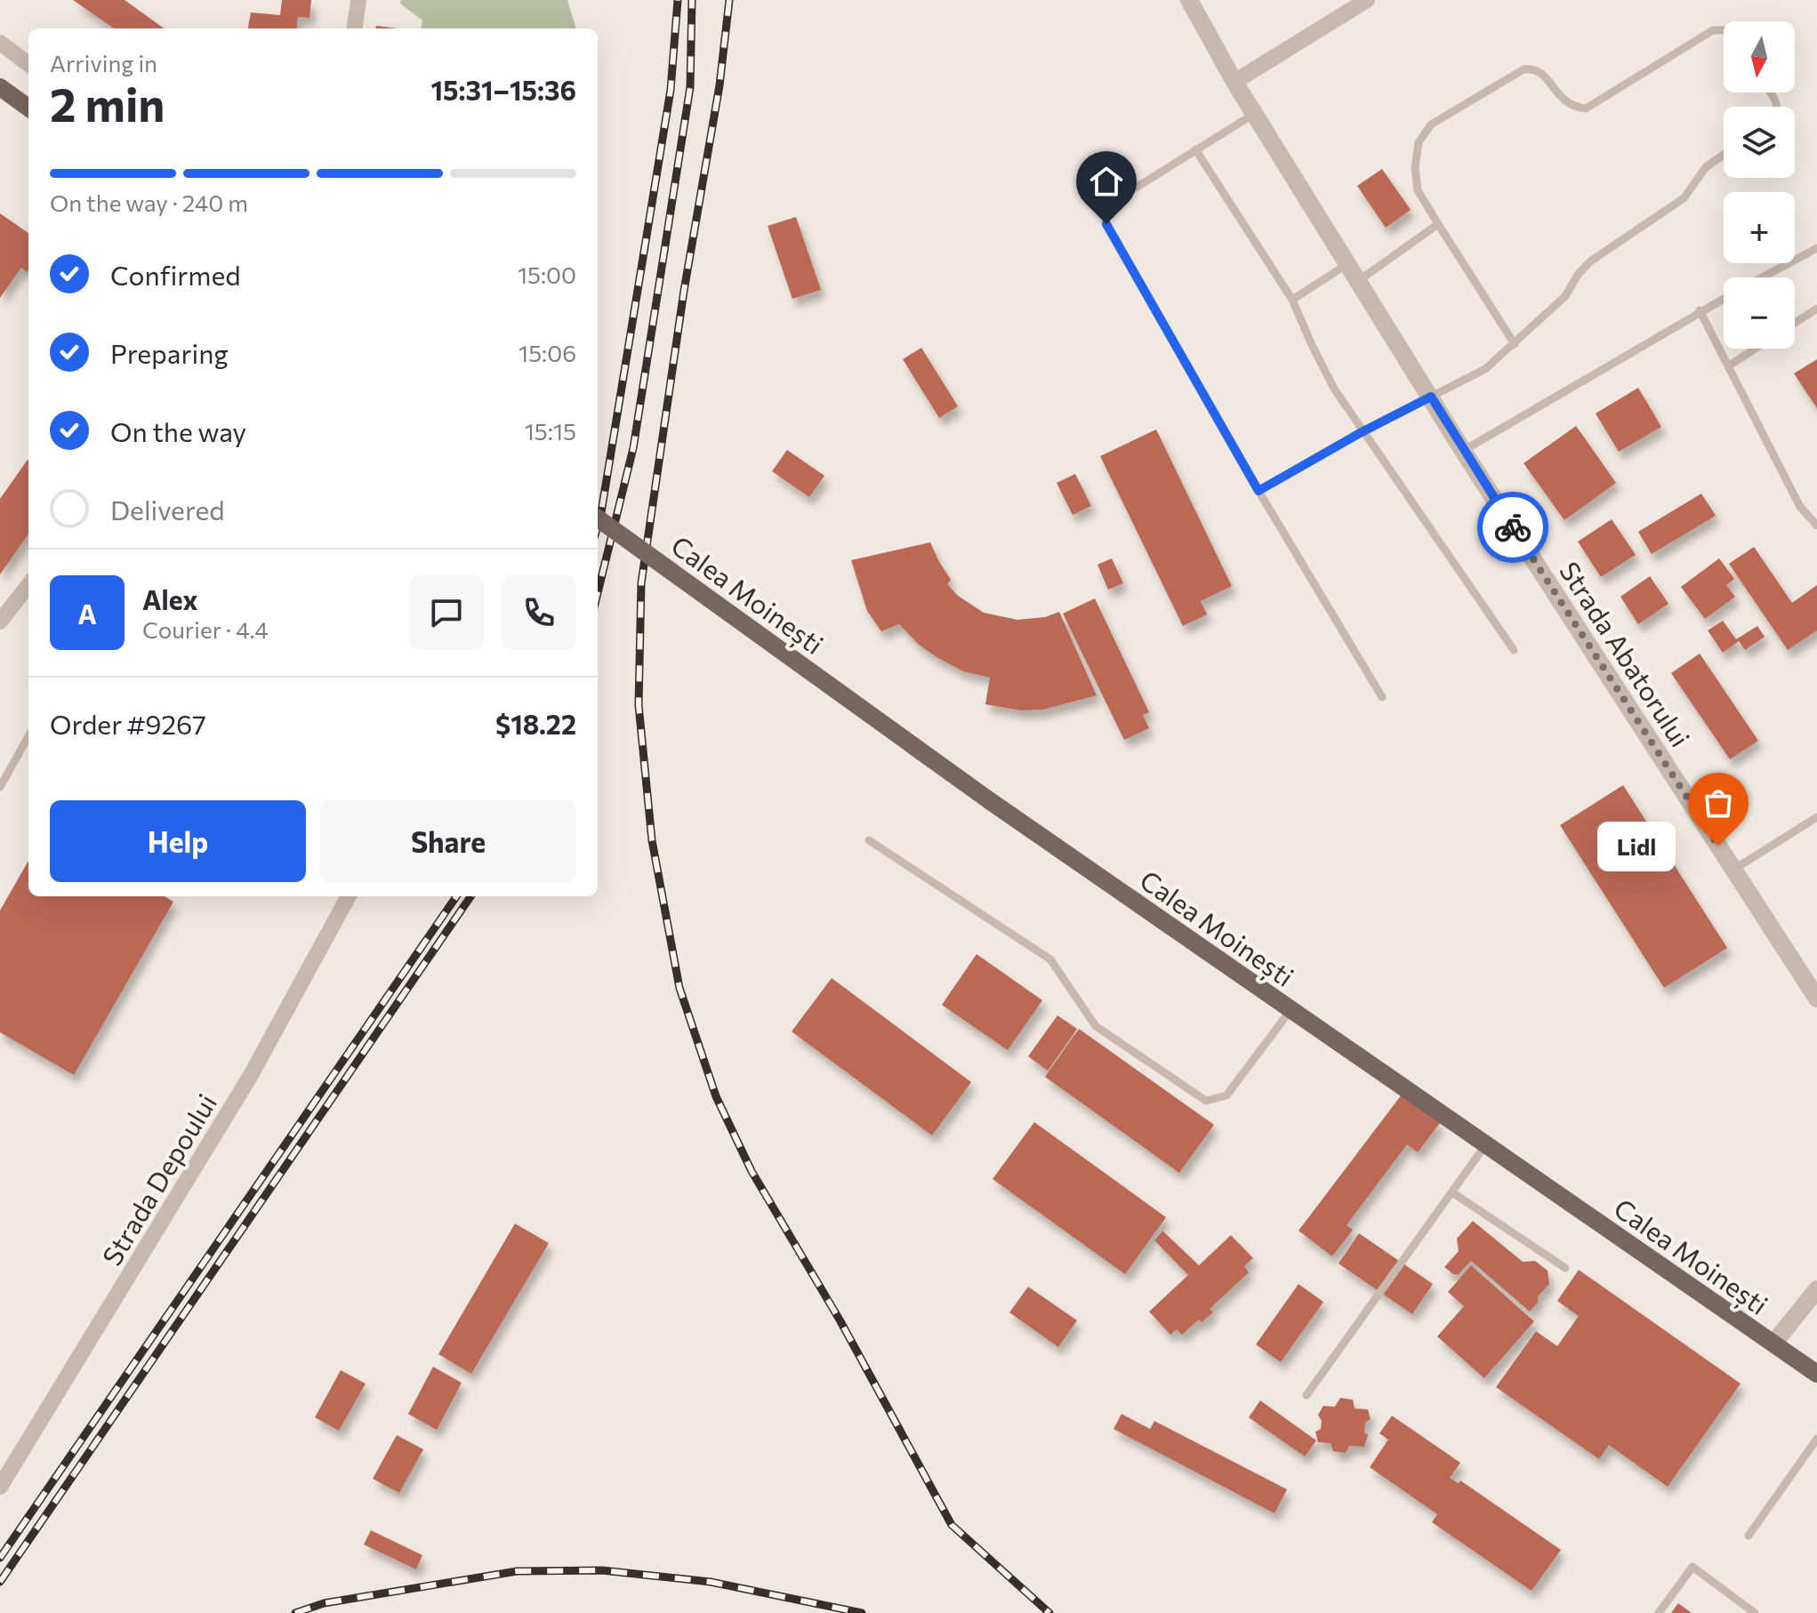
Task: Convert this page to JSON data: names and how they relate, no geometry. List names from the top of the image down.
{
  "streets": {
    "main road": ["Calea Moinești"],
    "street": ["Strada Abatorului", "Strada Depoului"]
  },
  "places": ["Lidl"],
  "north": "bottom",
  "page": {
    "map_buttons": ["+", "−"],
    "heading": ["2 min", "Arriving in", "15:31–15:36"],
    "panel": [
      "Alex",
      "Courier · 4.4",
      "Order #9267",
      "$18.22"
    ],
    "bar": "On the way · 240 m",
    "list": [
      ["Confirmed", "15:00"],
      ["Preparing", "15:06"],
      ["On the way", "15:15"],
      "Delivered"
    ],
    "round": "A",
    "buttons": ["Help", "Share"],
    "bubble": "Lidl"
  }
}
